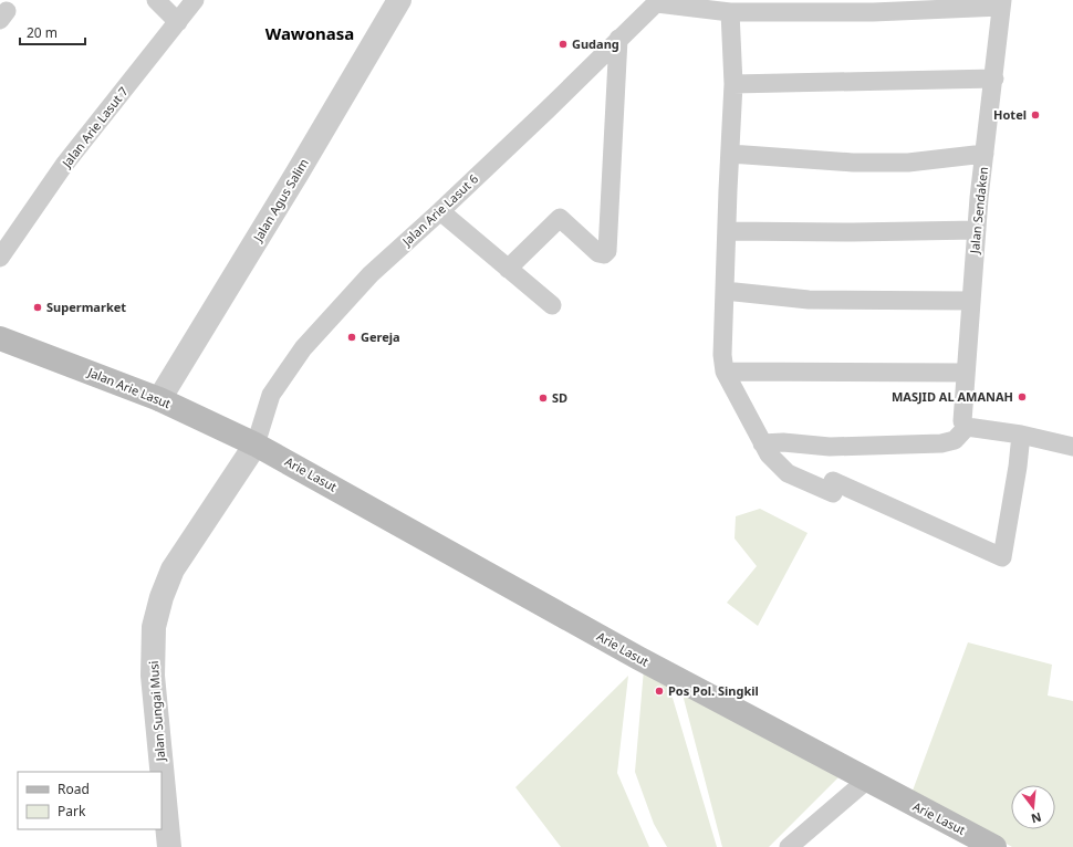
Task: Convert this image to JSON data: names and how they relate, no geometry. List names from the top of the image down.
{
  "streets": {
    "main road": ["Jalan Arie Lasut", "Arie Lasut"],
    "street": [
      "Jalan Arie Lasut 7",
      "Jalan Agus Salim",
      "Jalan Arie Lasut 6",
      "Jalan Sendaken",
      "Jalan Sungai Musi"
    ]
  },
  "crossings": [
    ["Jalan Agus Salim", "Jalan Arie Lasut"],
    ["Jalan Arie Lasut 6", "Jalan Arie Lasut"],
    ["Jalan Arie Lasut 6", "Arie Lasut"],
    ["Jalan Arie Lasut 6", "Jalan Sungai Musi"],
    ["Jalan Arie Lasut", "Arie Lasut"],
    ["Jalan Arie Lasut", "Jalan Sungai Musi"],
    ["Arie Lasut", "Jalan Sungai Musi"]
  ],
  "districts": ["Wawonasa"],
  "places": [
    "Gudang",
    "Hotel",
    "Supermarket",
    "Gereja",
    "MASJID AL AMANAH",
    "SD",
    "Pos Pol. Singkil"
  ],
  "legend": ["Road", "Park"],
  "scale_bar": "20 m",
  "north": "bottom"
}
